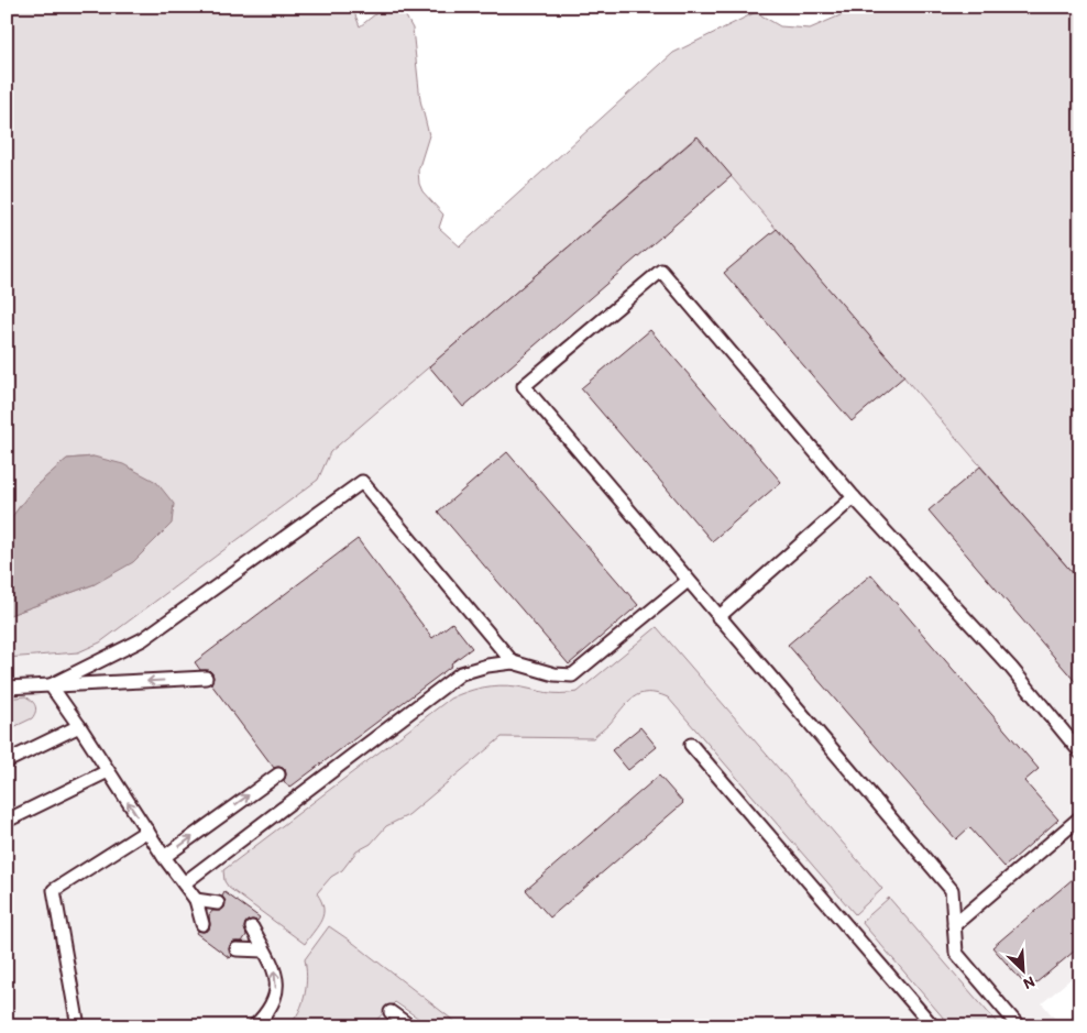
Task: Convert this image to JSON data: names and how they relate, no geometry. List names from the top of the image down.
{
  "north": "bottom right"
}
